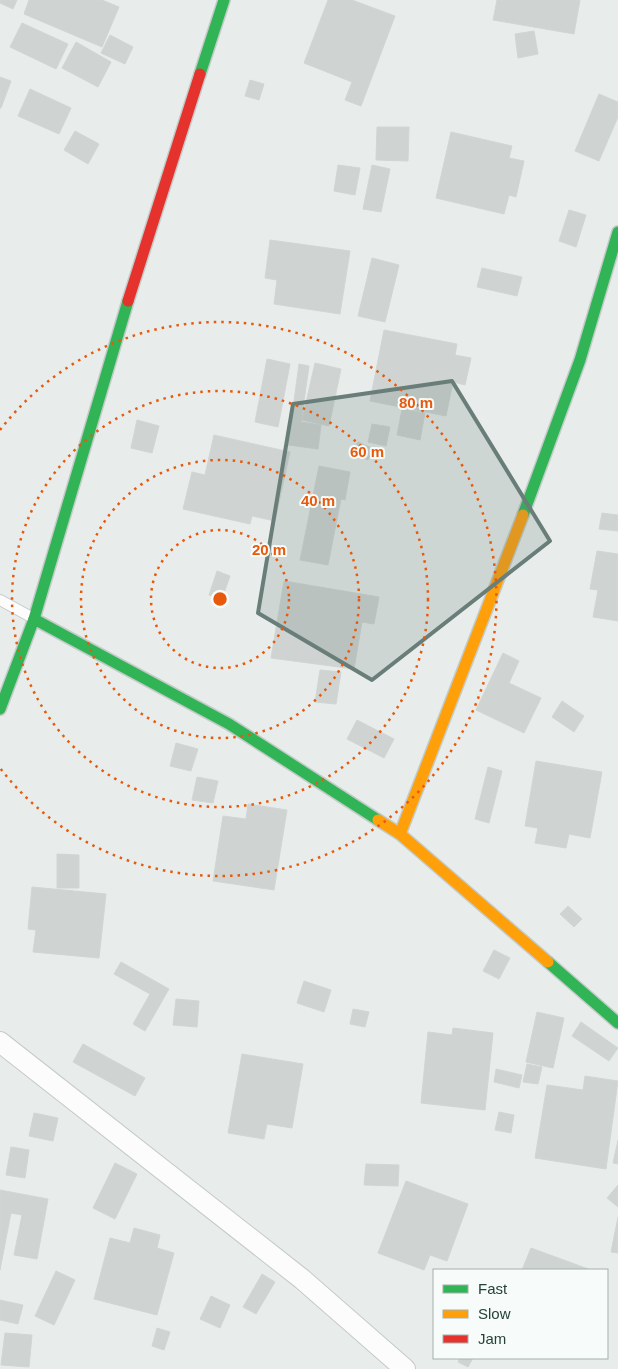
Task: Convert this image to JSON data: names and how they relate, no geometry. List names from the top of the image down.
{
  "legend": ["Fast", "Slow", "Jam"],
  "rings": [
    "80 m",
    "60 m",
    "40 m",
    "20 m"
  ]
}
